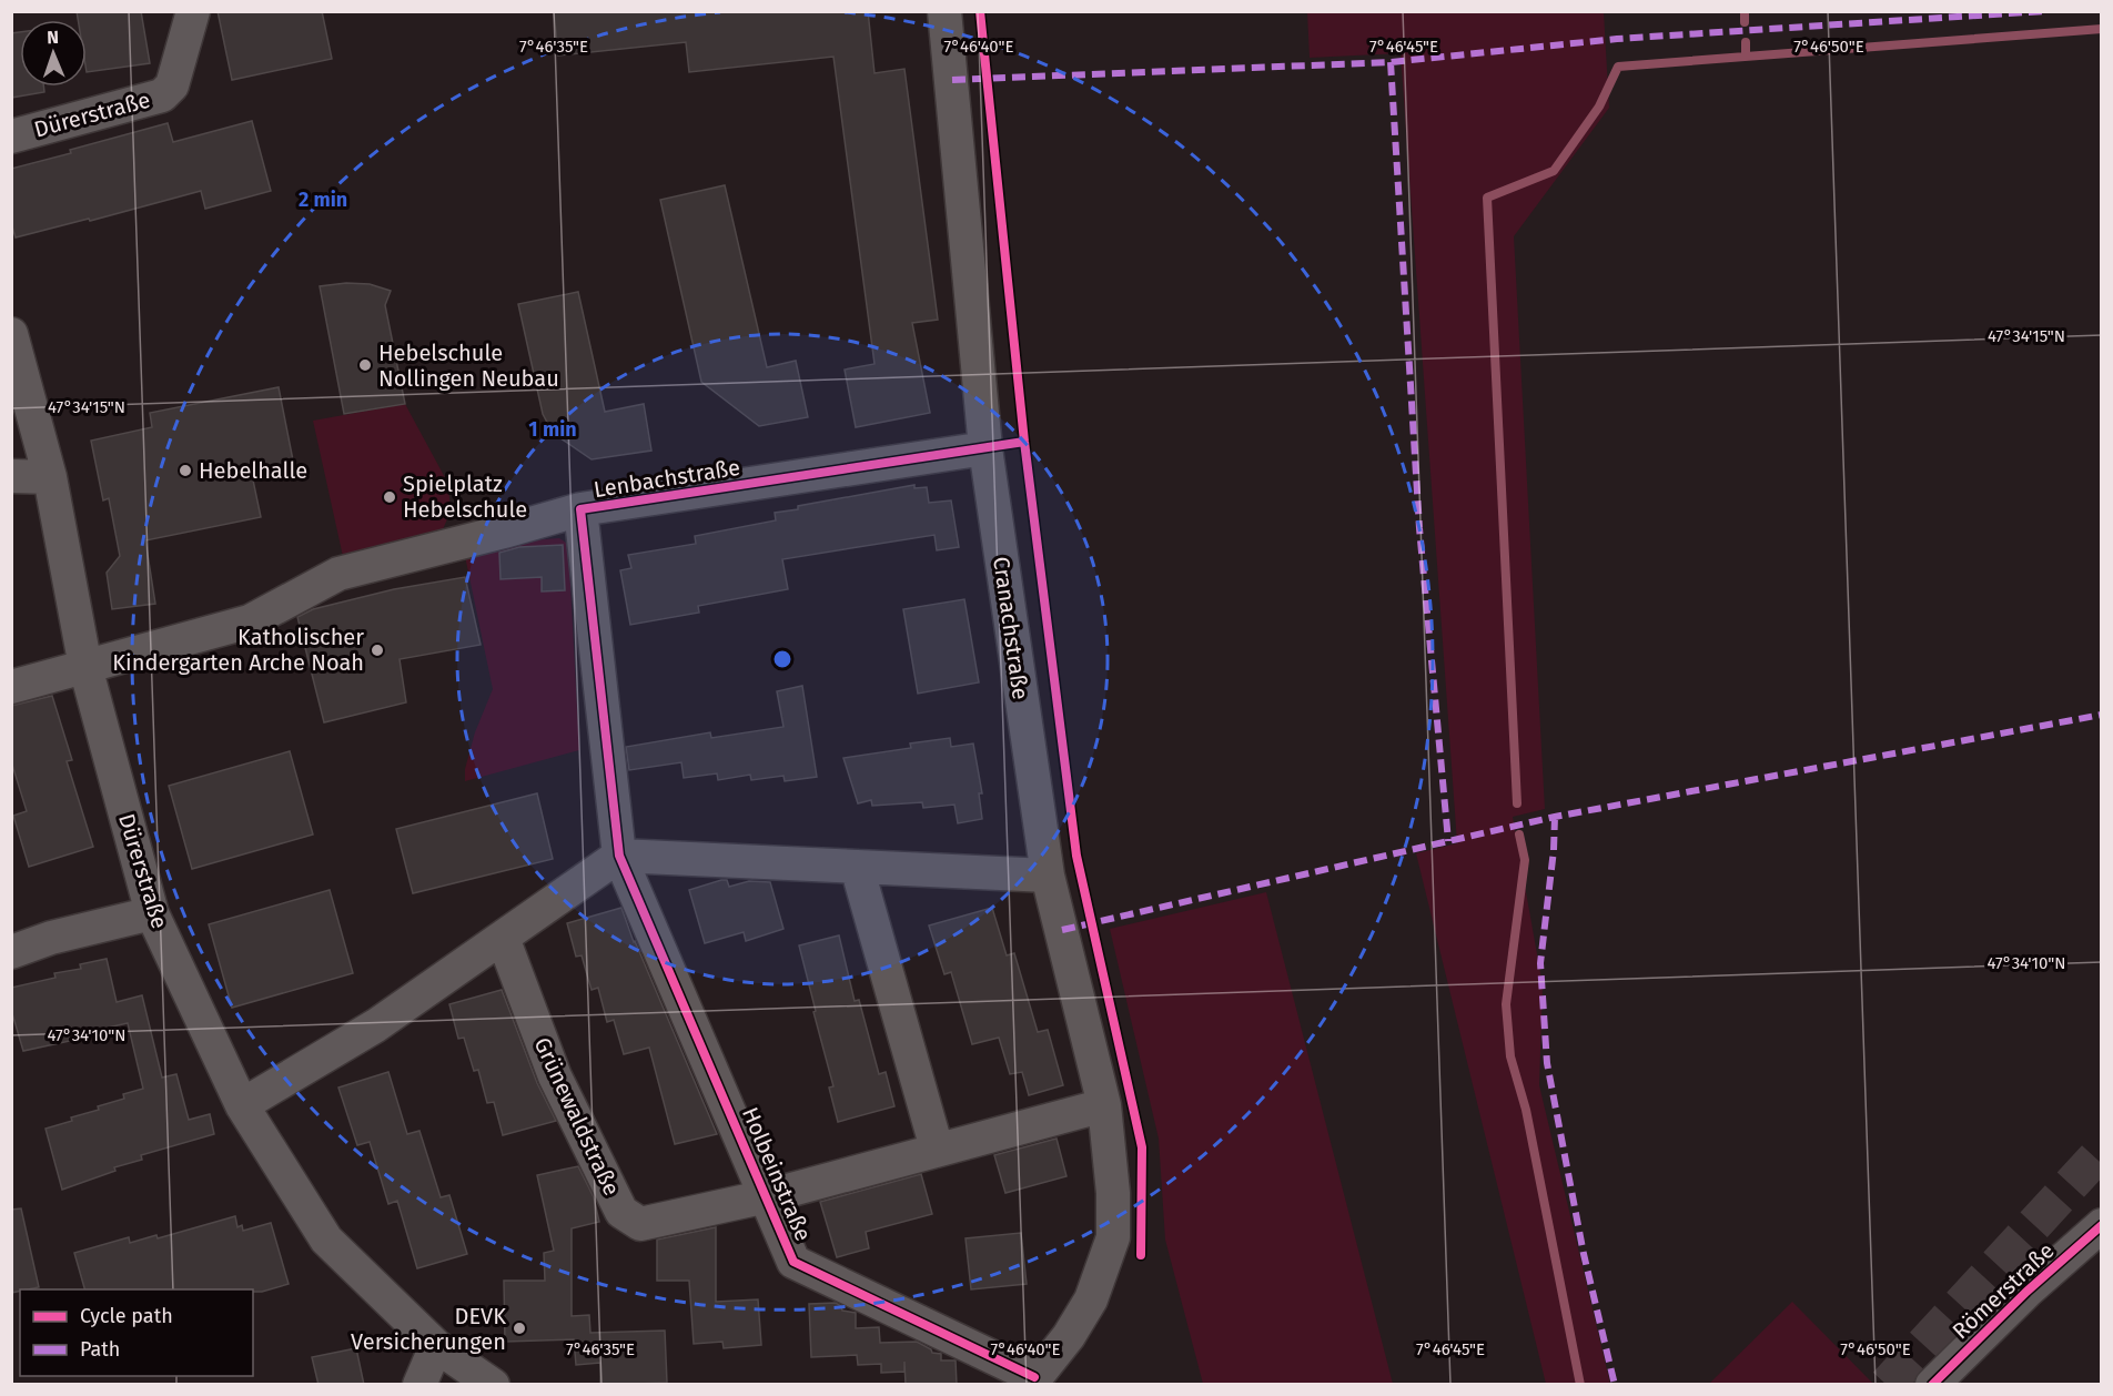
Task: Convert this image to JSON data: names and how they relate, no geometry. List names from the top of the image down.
{
  "streets": {
    "street": [
      "Dürerstraße",
      "Lenbachstraße",
      "Cranachstraße",
      "Grünewaldstraße",
      "Holbeinstraße",
      "Römerstraße"
    ]
  },
  "crossings": [
    ["Lenbachstraße", "Cranachstraße"],
    ["Lenbachstraße", "Holbeinstraße"],
    ["Cranachstraße", "Grünewaldstraße"],
    ["Cranachstraße", "Holbeinstraße"],
    ["Grünewaldstraße", "Holbeinstraße"]
  ],
  "places": [
    "Hebelschule Nollingen Neubau",
    "Hebelhalle",
    "Spielplatz Hebelschule",
    "Katholischer Kindergarten Arche Noah",
    "DEVK Versicherungen"
  ],
  "legend": ["Cycle path", "Path"],
  "north": "top",
  "coordinates": [
    "7°46'35\"E",
    "7°46'40\"E",
    "7°46'45\"E",
    "7°46'50\"E",
    "47°34'15\"N",
    "47°34'10\"N"
  ],
  "rings": ["2 min", "1 min"]
}
